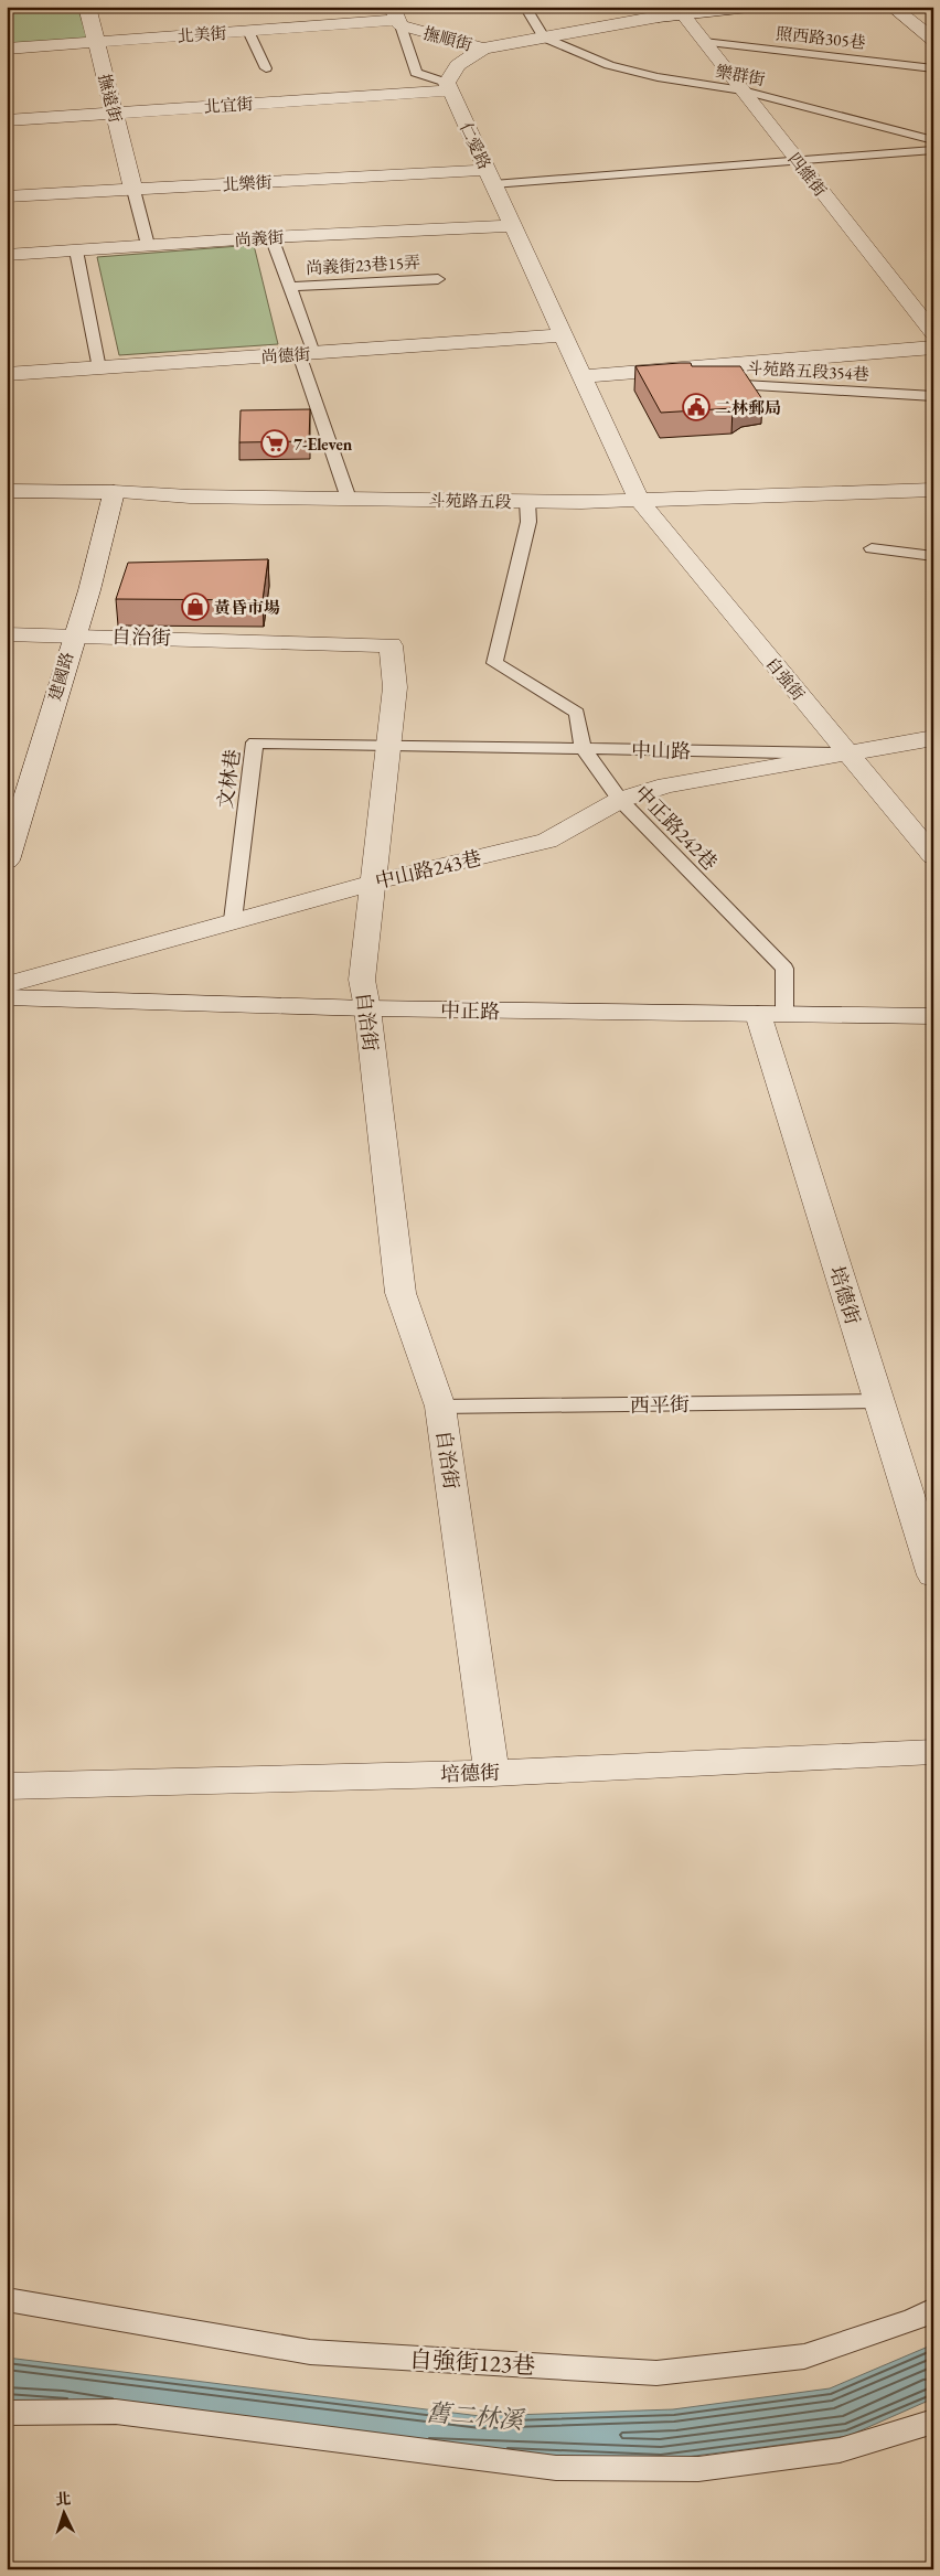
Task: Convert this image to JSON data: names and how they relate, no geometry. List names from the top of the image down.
{
  "streets": {
    "street": [
      "北美街",
      "撫順街",
      "撫遠街",
      "北宜街",
      "仁愛路",
      "四維街",
      "北樂街",
      "尚義街",
      "尚德街",
      "斗苑路五段",
      "自治街",
      "建國路",
      "自強街",
      "中山路",
      "中山路243巷",
      "中正路",
      "培德街"
    ],
    "lane": [
      "照西路305巷",
      "樂群街",
      "尚義街23巷15弄",
      "斗苑路五段354巷",
      "文林巷",
      "中正路242巷",
      "西平街",
      "自強街123巷"
    ]
  },
  "crossings": [
    ["北美街", "撫順街"],
    ["北美街", "撫遠街"],
    ["照西路305巷", "四維街"],
    ["樂群街", "四維街"],
    ["撫遠街", "北宜街"],
    ["撫遠街", "北樂街"],
    ["北宜街", "仁愛路"],
    ["仁愛路", "北樂街"],
    ["仁愛路", "尚義街"],
    ["仁愛路", "尚德街"],
    ["仁愛路", "斗苑路五段"],
    ["仁愛路", "自強街"],
    ["斗苑路五段", "建國路"],
    ["斗苑路五段", "自強街"],
    ["斗苑路五段", "中正路242巷"],
    ["自治街", "建國路"],
    ["自治街", "中山路"],
    ["自治街", "文林巷"],
    ["自治街", "中山路243巷"],
    ["自治街", "中正路"],
    ["自治街", "培德街"],
    ["自治街", "西平街"],
    ["自強街", "中山路"],
    ["自強街", "中山路243巷"],
    ["中山路", "文林巷"],
    ["中山路", "中正路242巷"],
    ["中山路", "中山路243巷"],
    ["文林巷", "中山路243巷"],
    ["中正路242巷", "中山路243巷"],
    ["中正路242巷", "中正路"],
    ["中正路242巷", "培德街"],
    ["中正路", "培德街"],
    ["培德街", "西平街"]
  ],
  "water": ["舊二林溪"],
  "places": {
    "public building": ["二林郵局"],
    "supermarket": ["7-Eleven"],
    "shop": ["黃昏市場"]
  },
  "north": "top"
}
